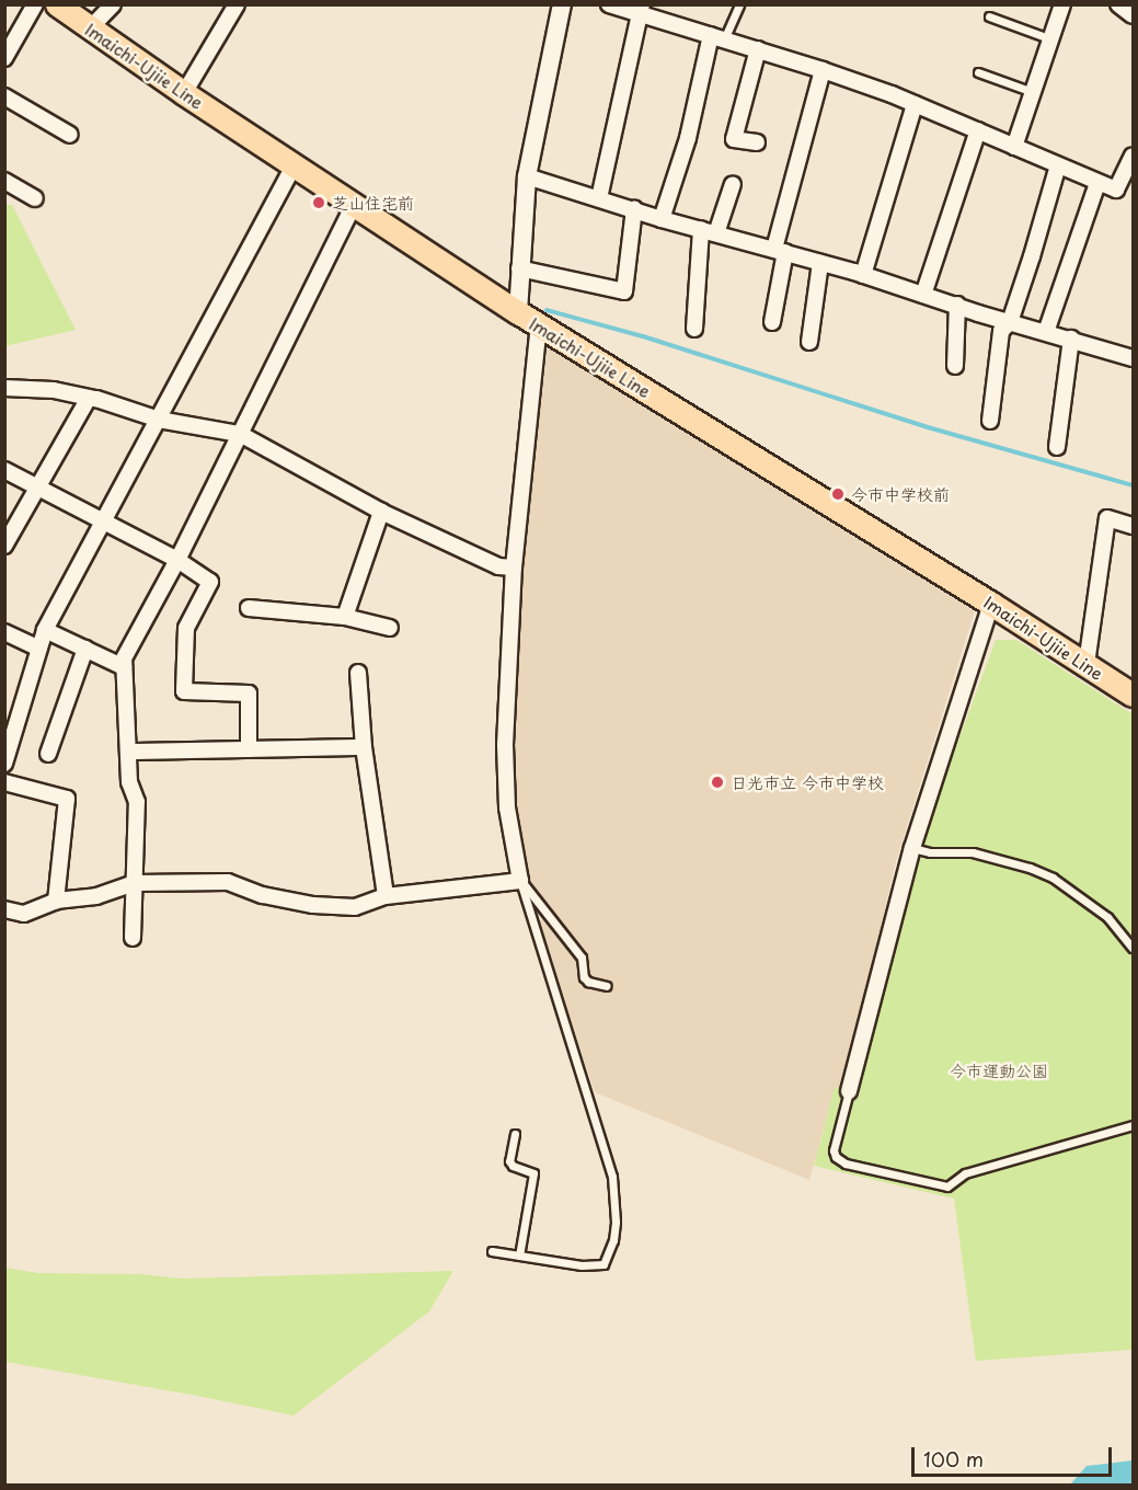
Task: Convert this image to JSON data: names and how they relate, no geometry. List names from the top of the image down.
{
  "streets": {
    "main road": ["Imaichi-Ujiie Line"]
  },
  "parks": ["今市運動公園"],
  "places": ["芝山住宅前", "今市中学校前", "日光市立 今市中学校"],
  "scale_bar": "100 m"
}
